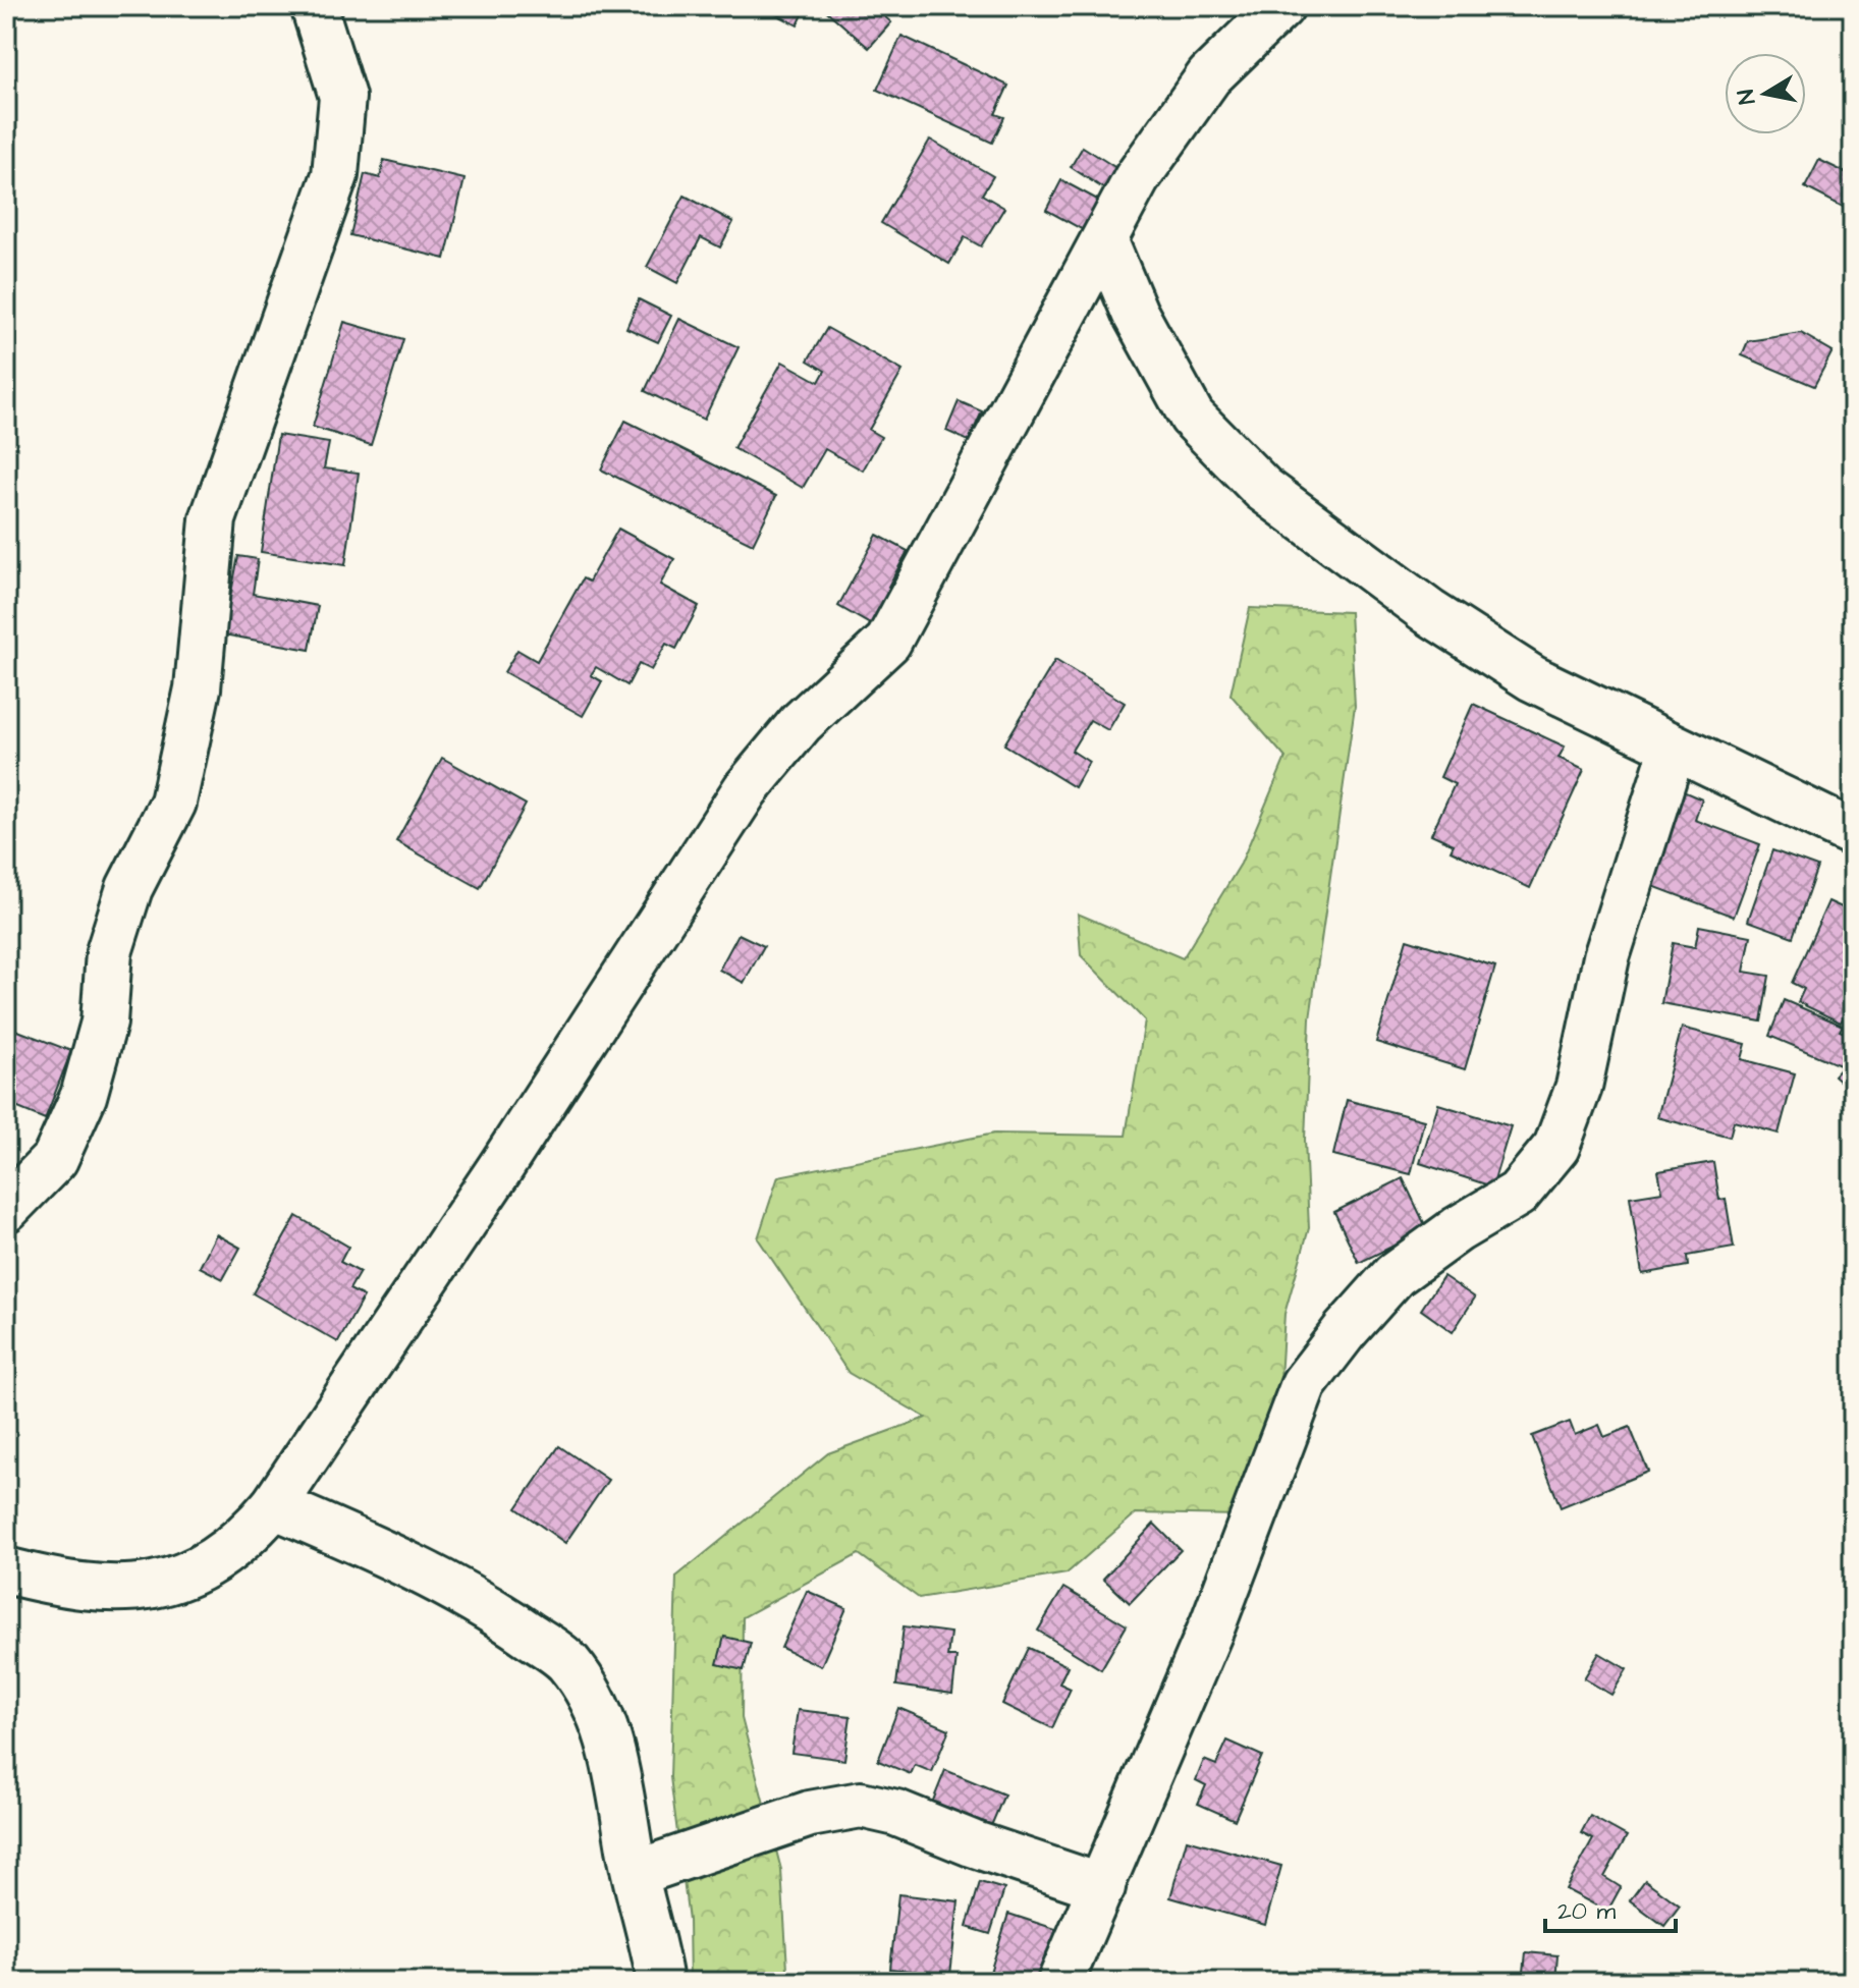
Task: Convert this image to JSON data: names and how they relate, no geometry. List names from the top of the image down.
{
  "scale_bar": "20 m",
  "north": "left"
}
